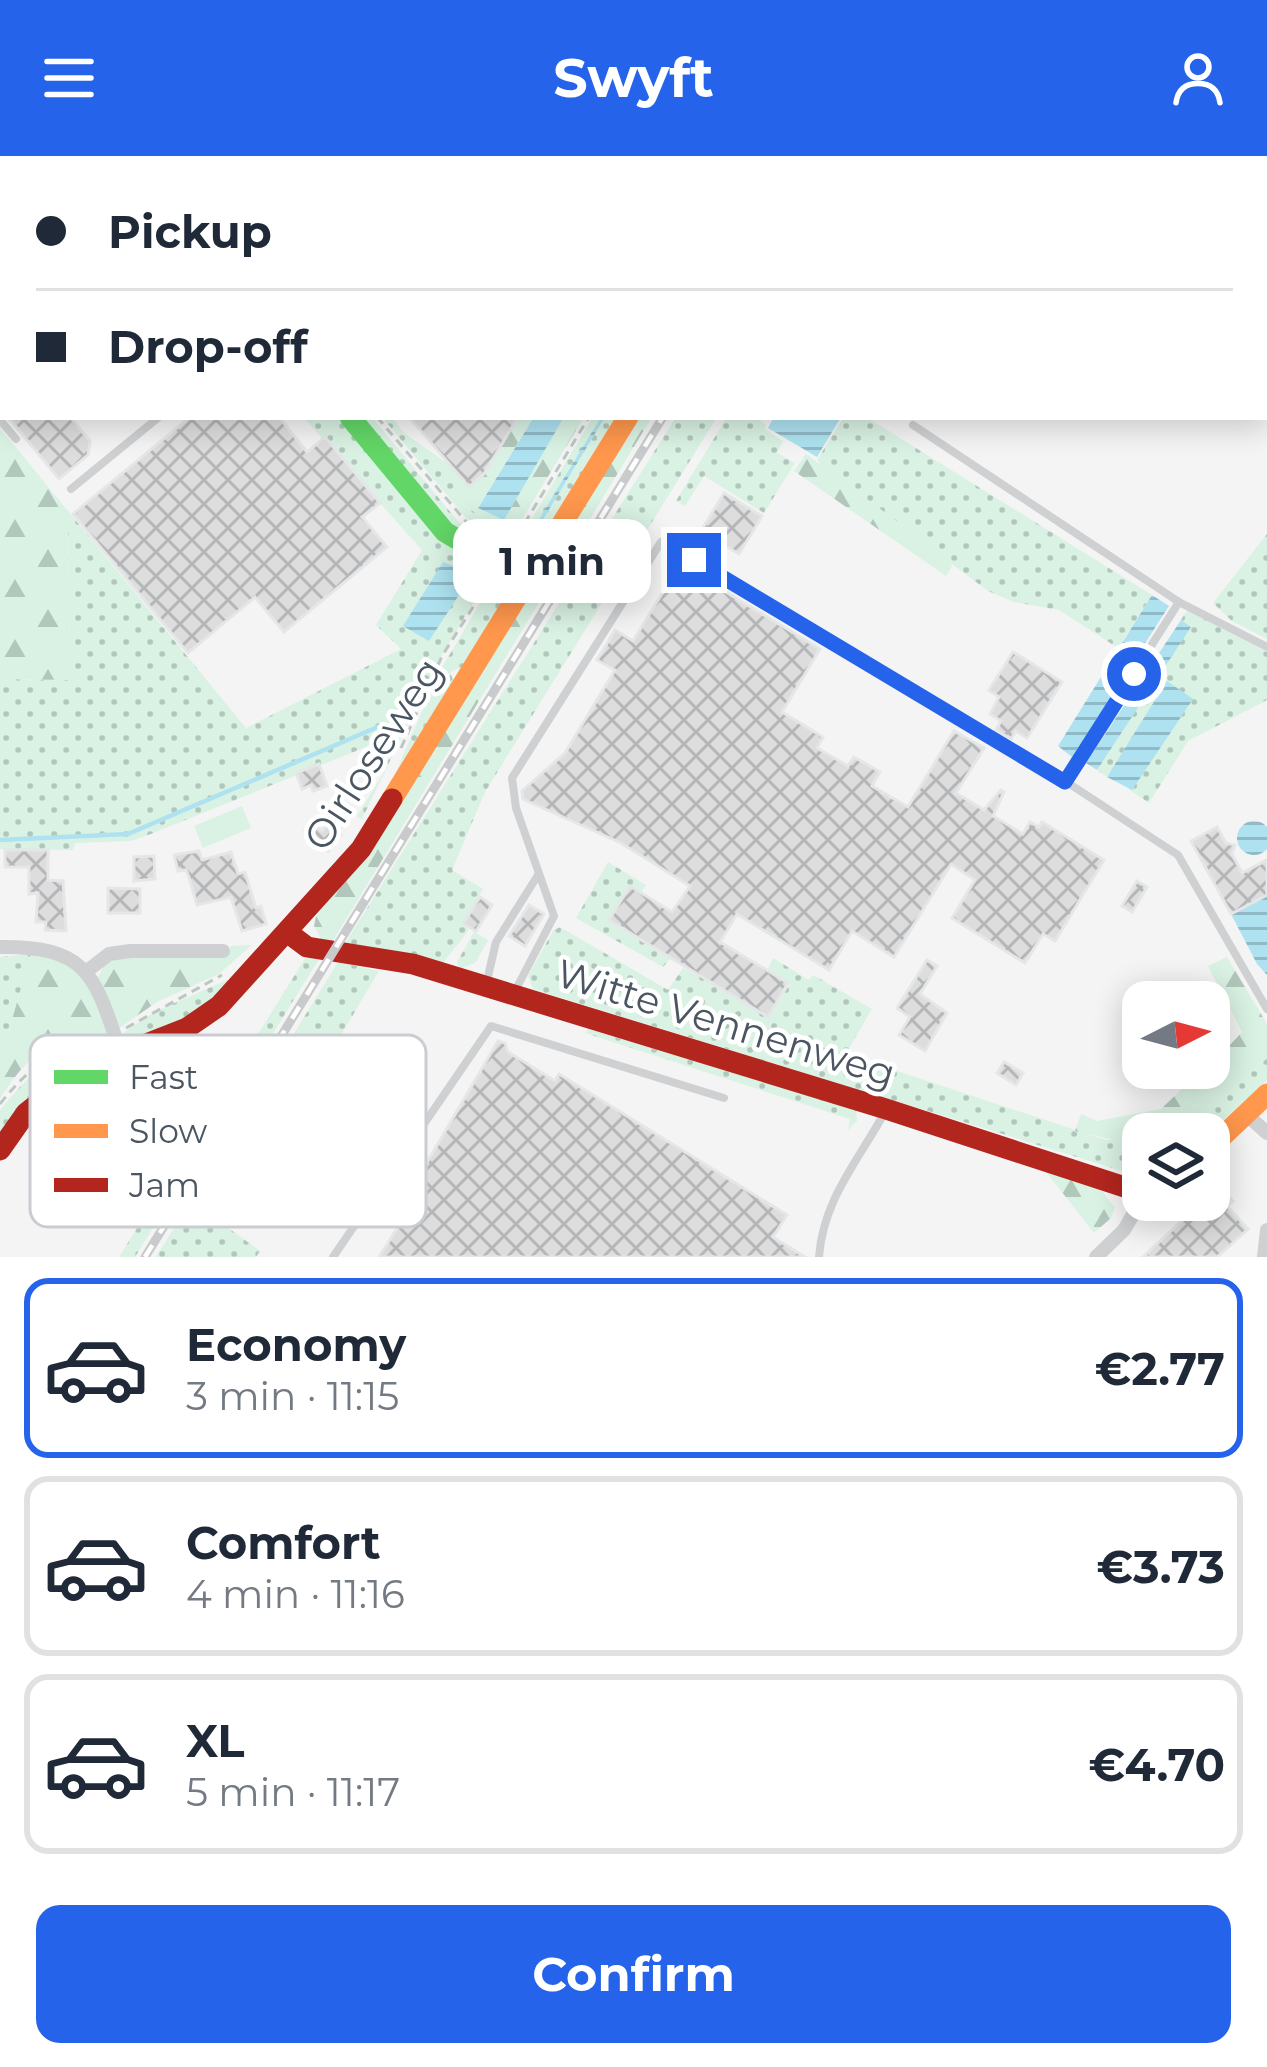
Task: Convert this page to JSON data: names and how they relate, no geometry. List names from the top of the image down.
{
  "streets": {
    "street": ["Oirloseweg", "Witte Vennenweg"]
  },
  "crossings": [
    ["Oirloseweg", "Witte Vennenweg"]
  ],
  "legend": ["Fast", "Slow", "Jam"],
  "north": "right",
  "page": {
    "header": "Swyft",
    "banner": ["Pickup", "Drop-off"],
    "bubble": "1 min",
    "list": [
      {
        "name": "Economy",
        "note": "3 min · 11:15",
        "value": "€2.77"
      },
      {
        "name": "Comfort",
        "note": "4 min · 11:16",
        "value": "€3.73"
      },
      {
        "name": "XL",
        "note": "5 min · 11:17",
        "value": "€4.70"
      }
    ],
    "buttons": "Confirm"
  }
}
